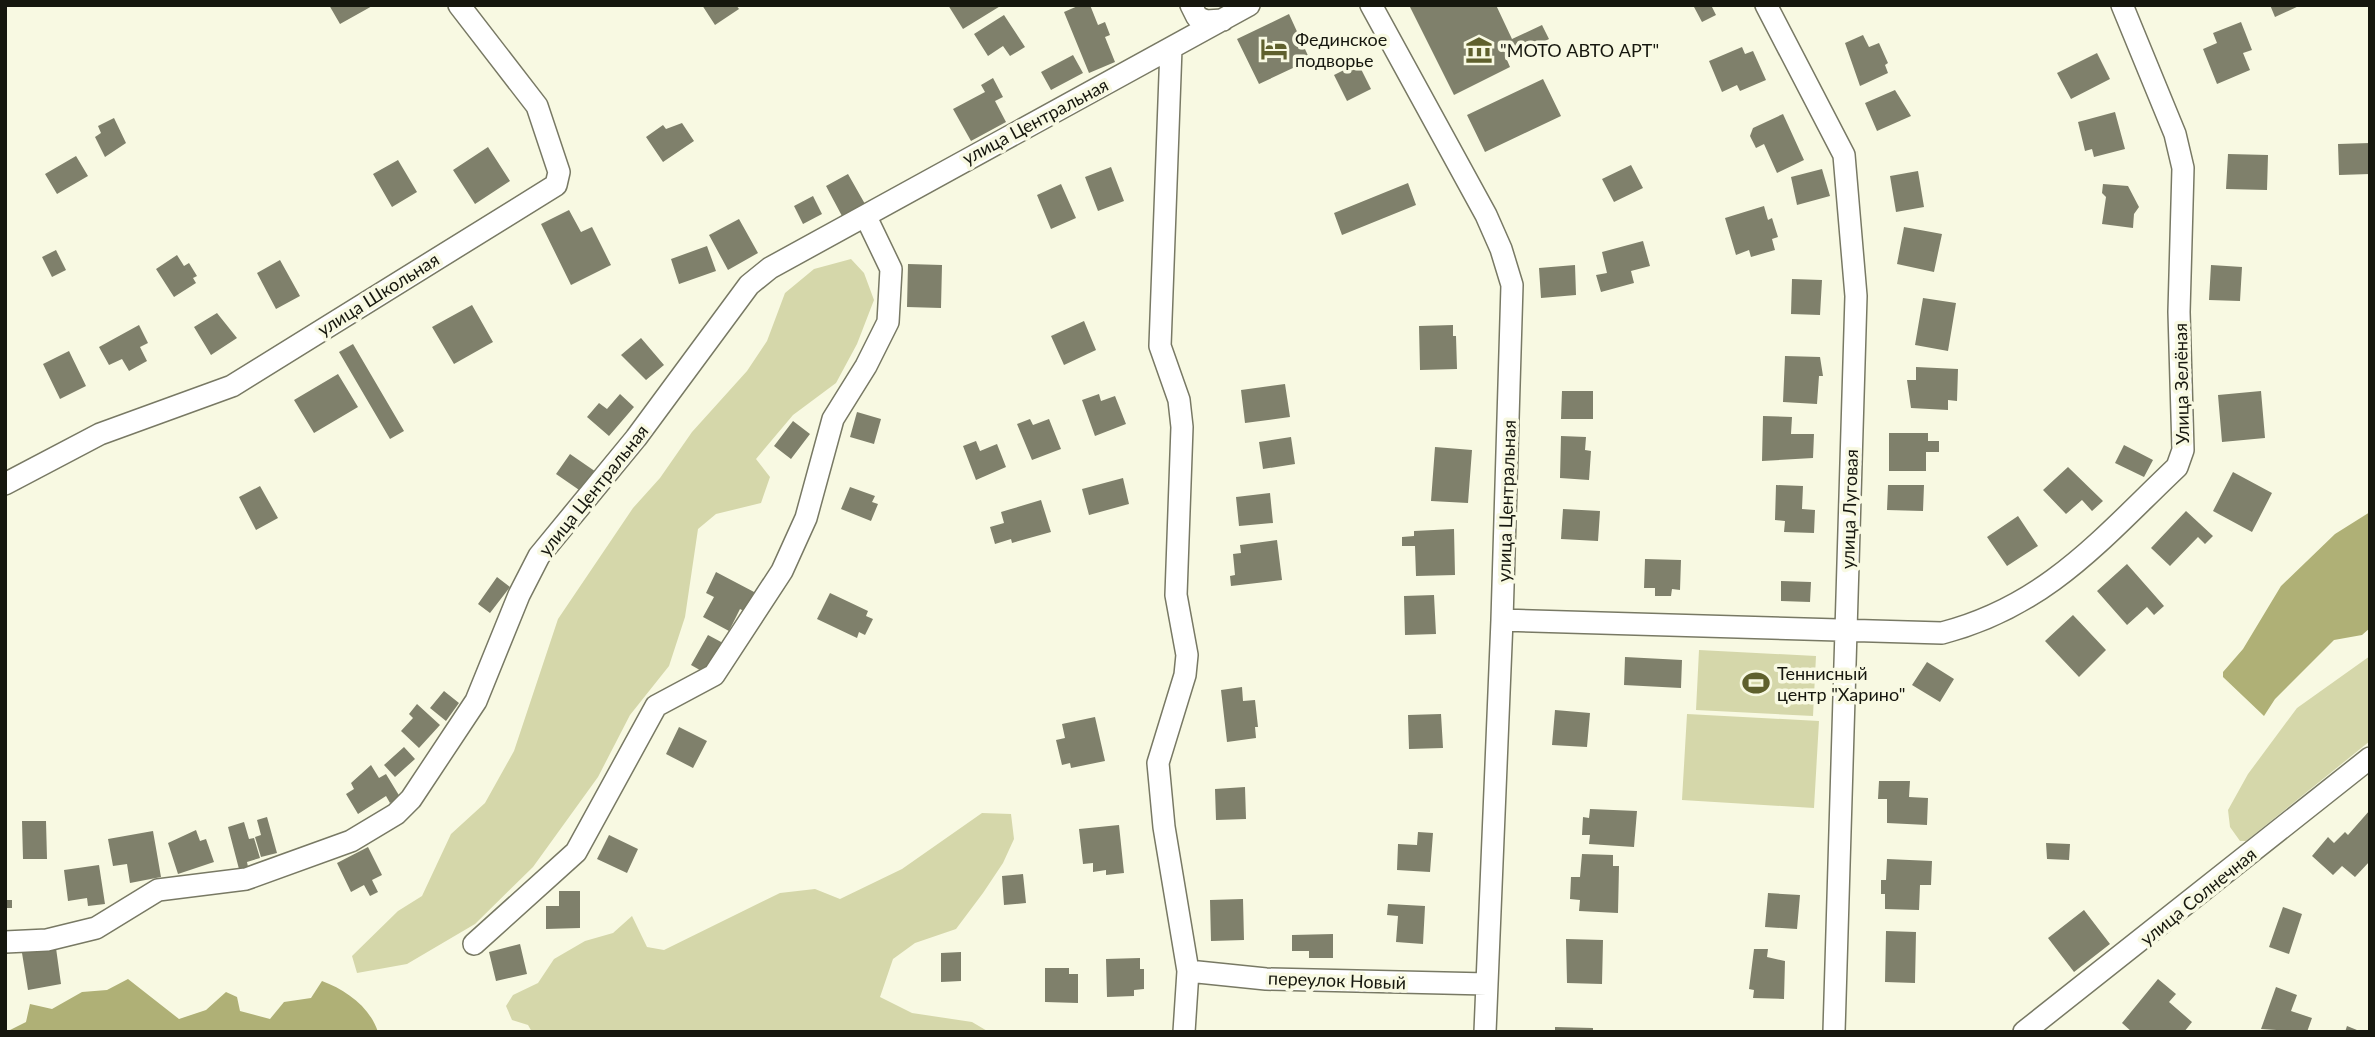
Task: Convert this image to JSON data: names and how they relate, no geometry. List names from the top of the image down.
{
  "streets": {
    "street": [
      "улица Центральная",
      "улица Школьная",
      "Улица Зелёная",
      "улица Луговая",
      "улица Солнечная",
      "переулок Новый"
    ]
  },
  "crossings": [
    ["улица Центральная", "Улица Зелёная"],
    ["улица Центральная", "переулок Новый"],
    ["Улица Зелёная", "улица Луговая"]
  ],
  "places": {
    "hotel": ["Фединское подворье"],
    "museum": ["\"МОТО АВТО АРТ\""],
    "sports": ["Теннисный центр \"Харино\""]
  }
}
